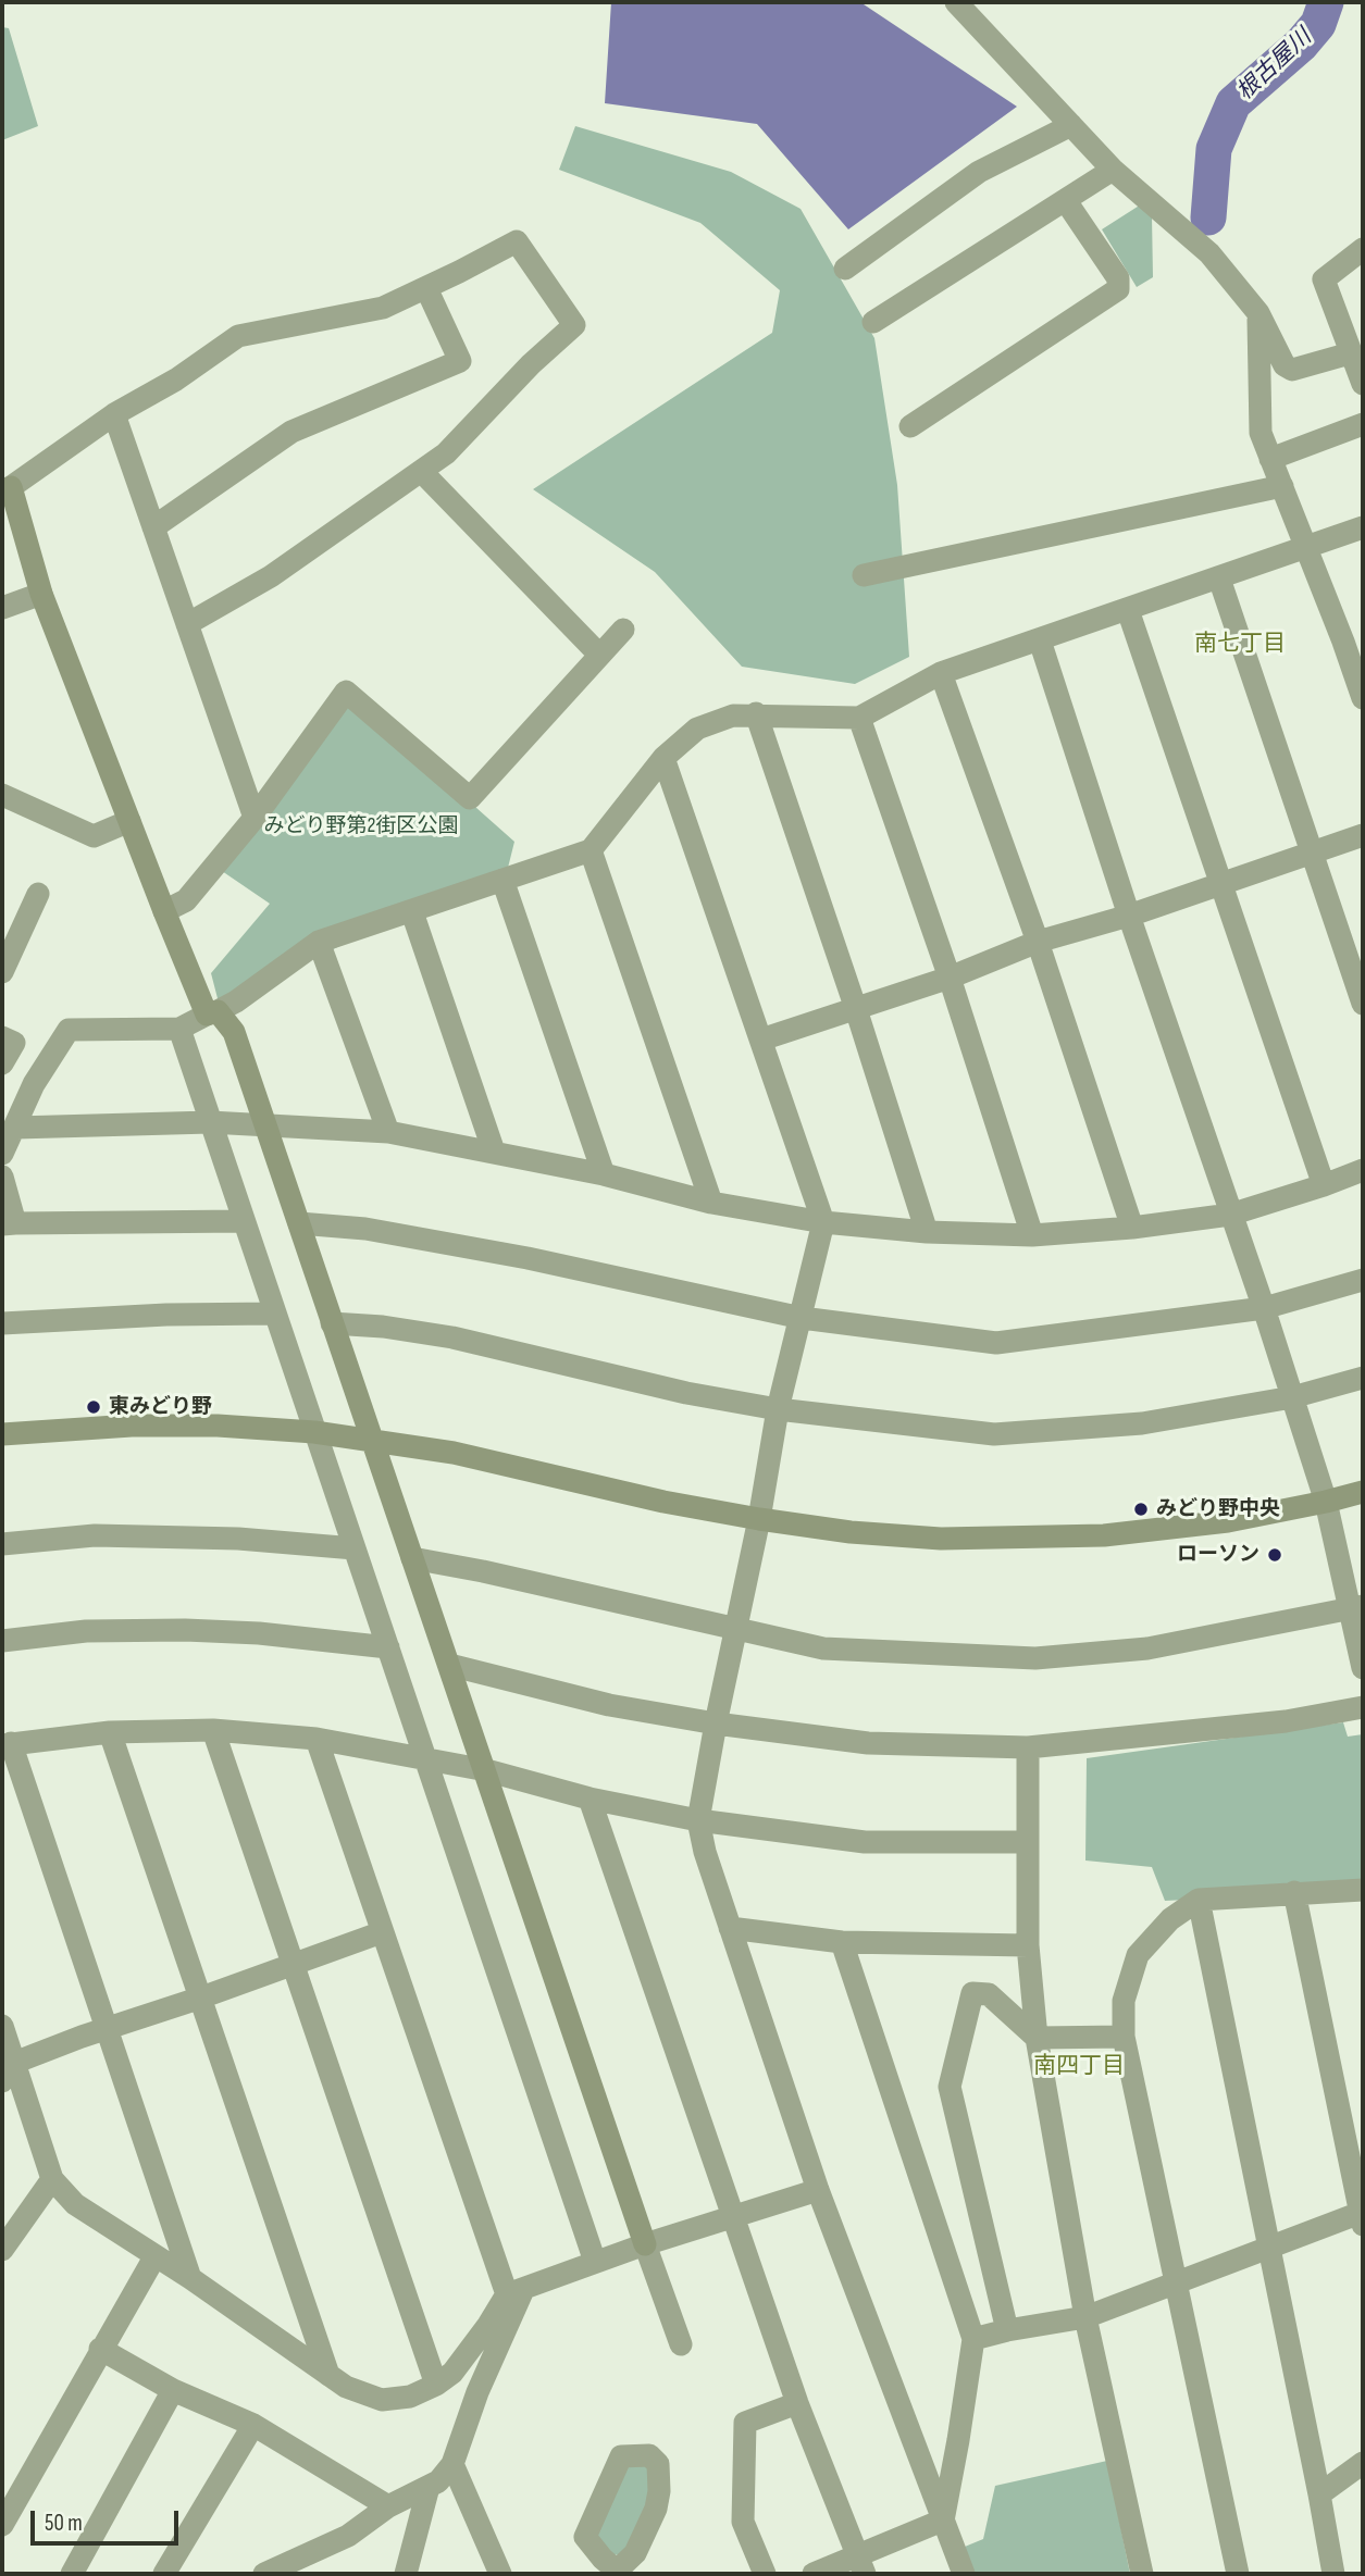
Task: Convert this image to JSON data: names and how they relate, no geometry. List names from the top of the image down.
{
  "districts": ["南七丁目", "南四丁目"],
  "water": ["根古屋川"],
  "parks": ["みどり野第2街区公園"],
  "places": ["東みどり野", "みどり野中央", "ローソン"],
  "scale_bar": "50 m"
}
